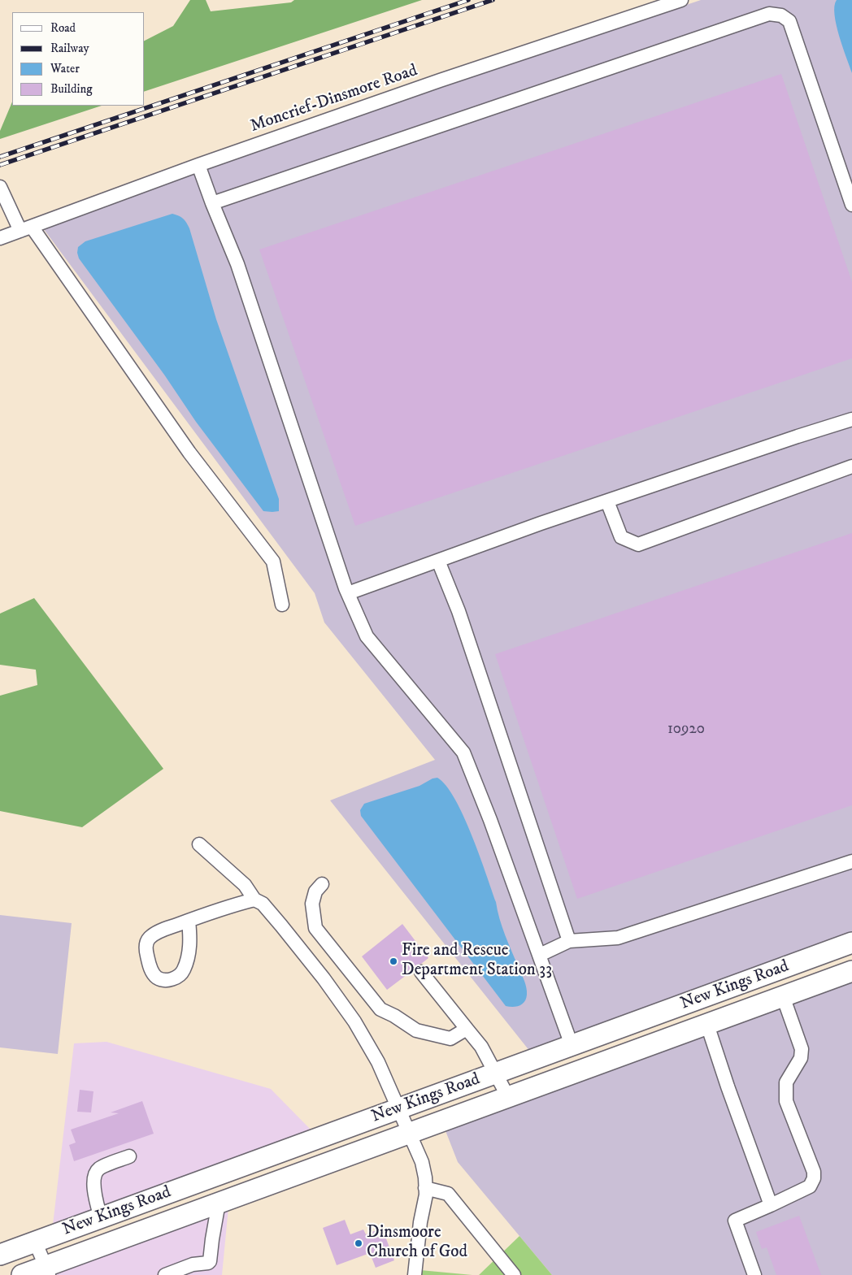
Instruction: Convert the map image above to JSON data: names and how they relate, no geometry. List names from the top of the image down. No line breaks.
{"streets":{"highway":["New Kings Road"],"street":["Moncrief-Dinsmore Road"]},"places":["Fire and Rescue Department Station 33","Dinsmoore Church of God"],"house_numbers":["10920"],"legend":["Road","Railway","Water","Building"]}
